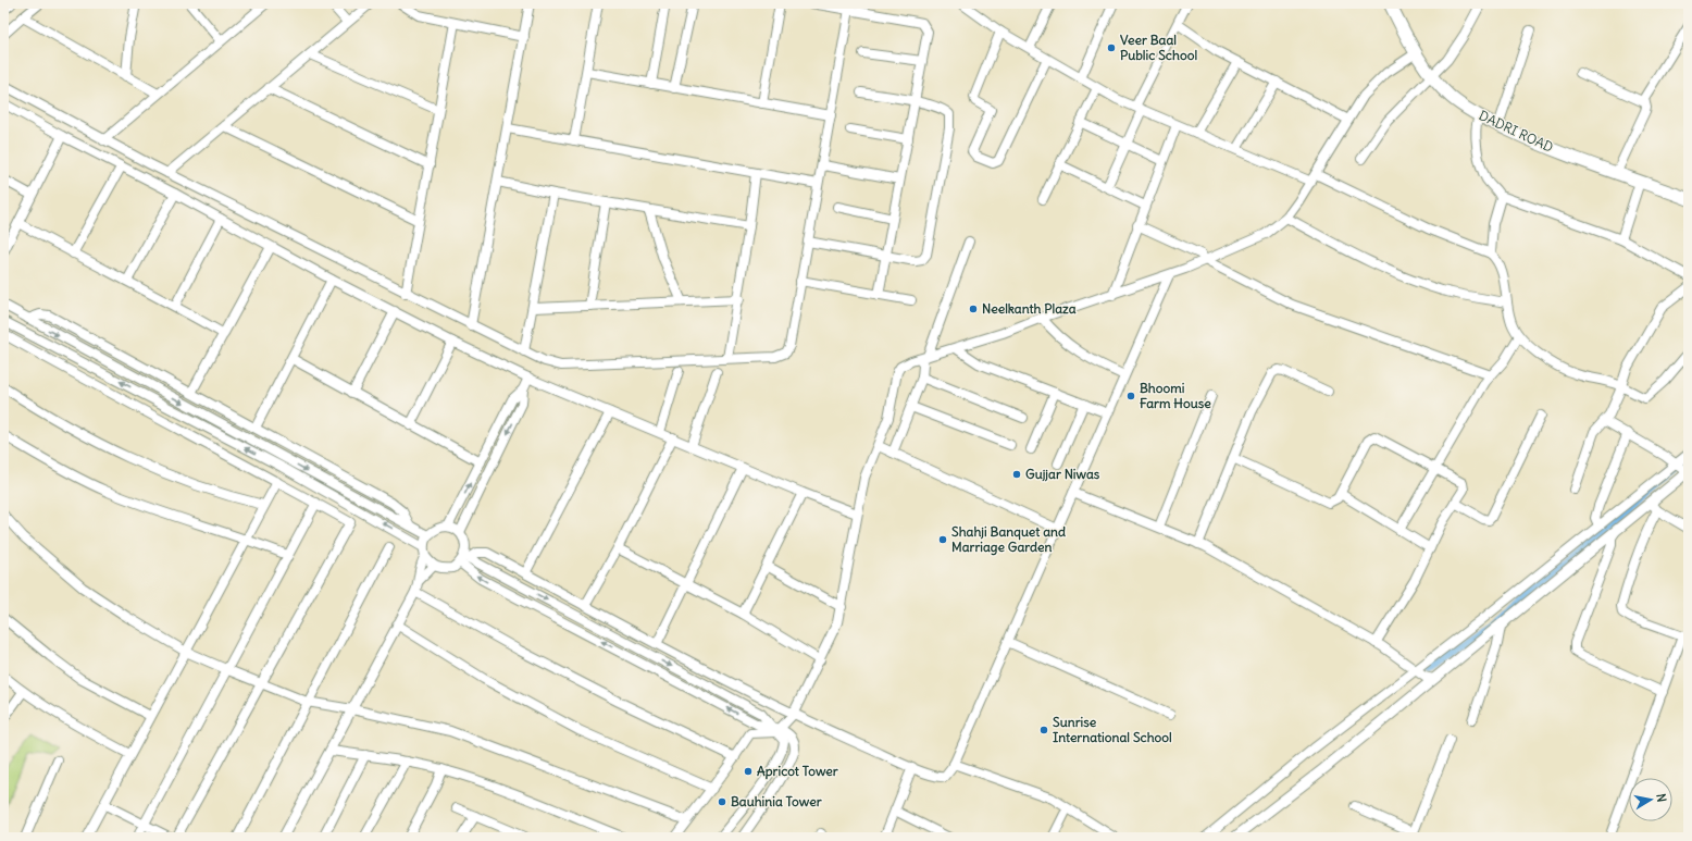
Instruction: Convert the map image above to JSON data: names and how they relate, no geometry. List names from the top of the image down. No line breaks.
{"streets":{"main road":["DADRI ROAD"]},"places":["Veer Baal Public School","Neelkanth Plaza","Bhoomi Farm House","Gujjar Niwas","Shahji Banquet and Marriage Garden","Sunrise International School","Apricot Tower","Bauhinia Tower"],"north":"right"}
